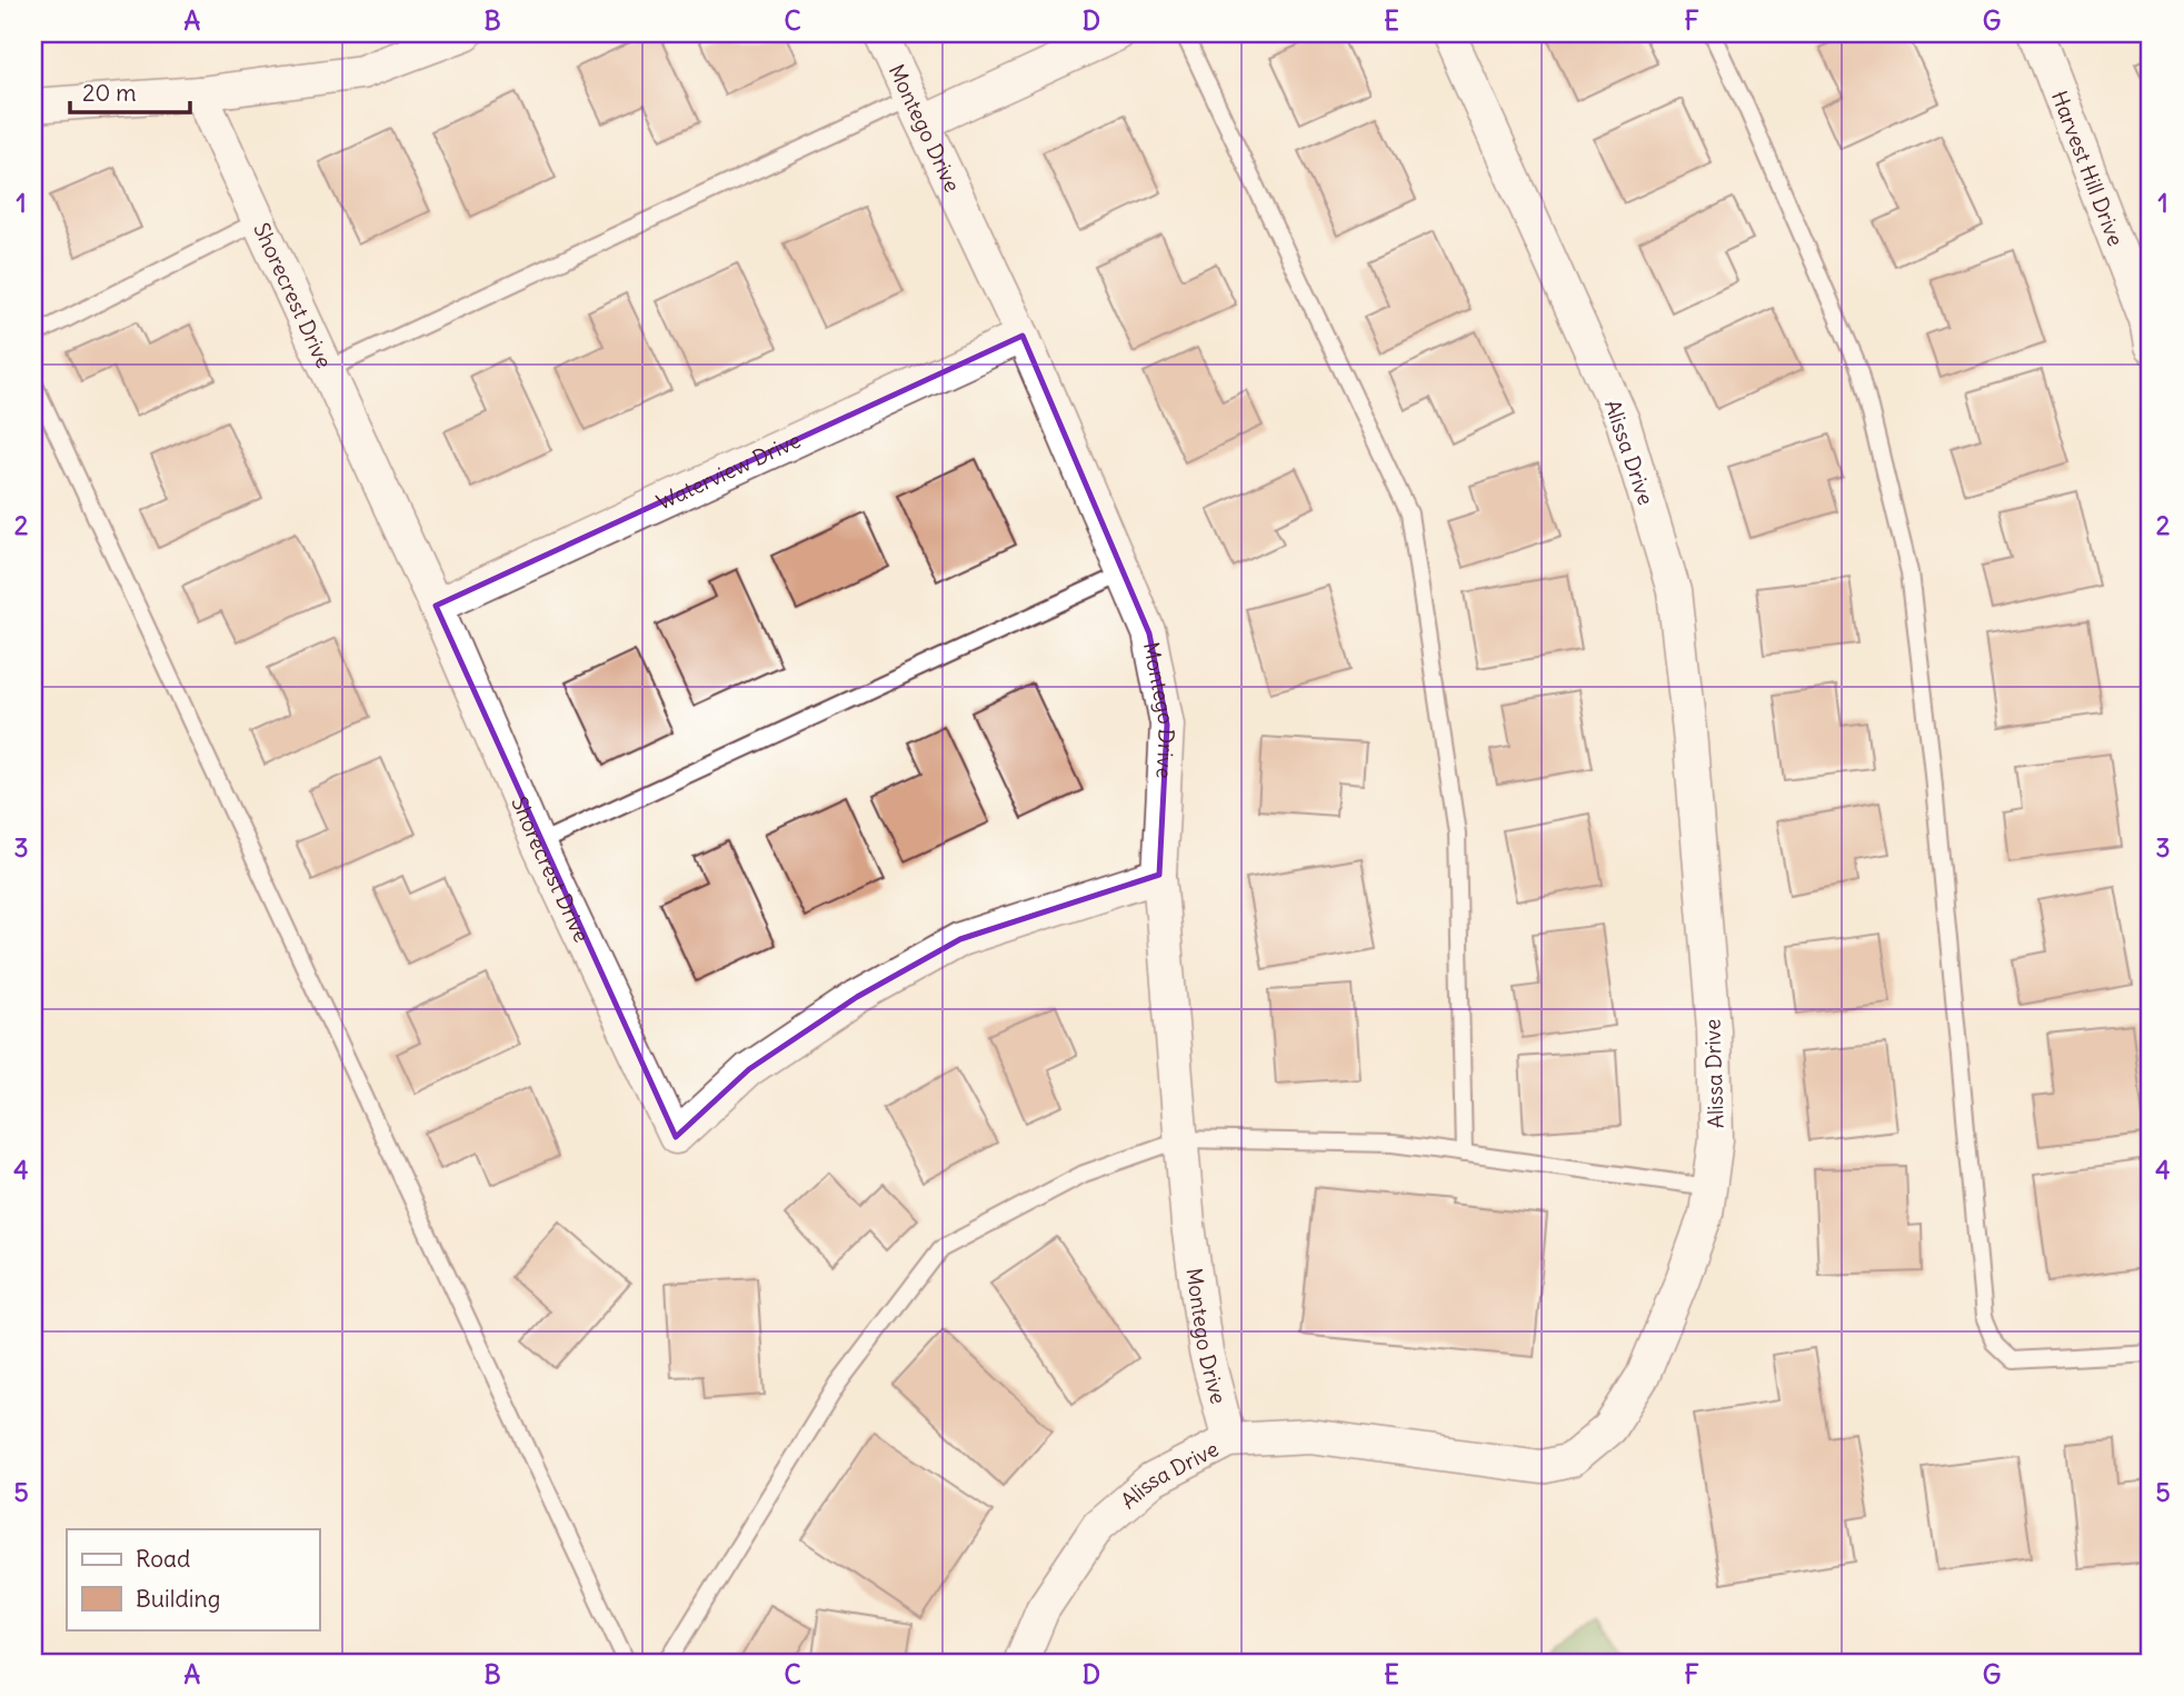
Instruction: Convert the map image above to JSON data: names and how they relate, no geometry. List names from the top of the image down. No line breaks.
{"streets":{"street":["Montego Drive","Harvest Hill Drive","Shorecrest Drive","Alissa Drive","Waterview Drive"]},"crossings":[["Montego Drive","Shorecrest Drive"],["Montego Drive","Alissa Drive"],["Montego Drive","Waterview Drive"],["Shorecrest Drive","Waterview Drive"]],"legend":["Road","Building"],"scale_bar":"20 m","grid":{"columns":["A","B","C","D","E","F","G"],"rows":["1","2","3","4","5"]}}
